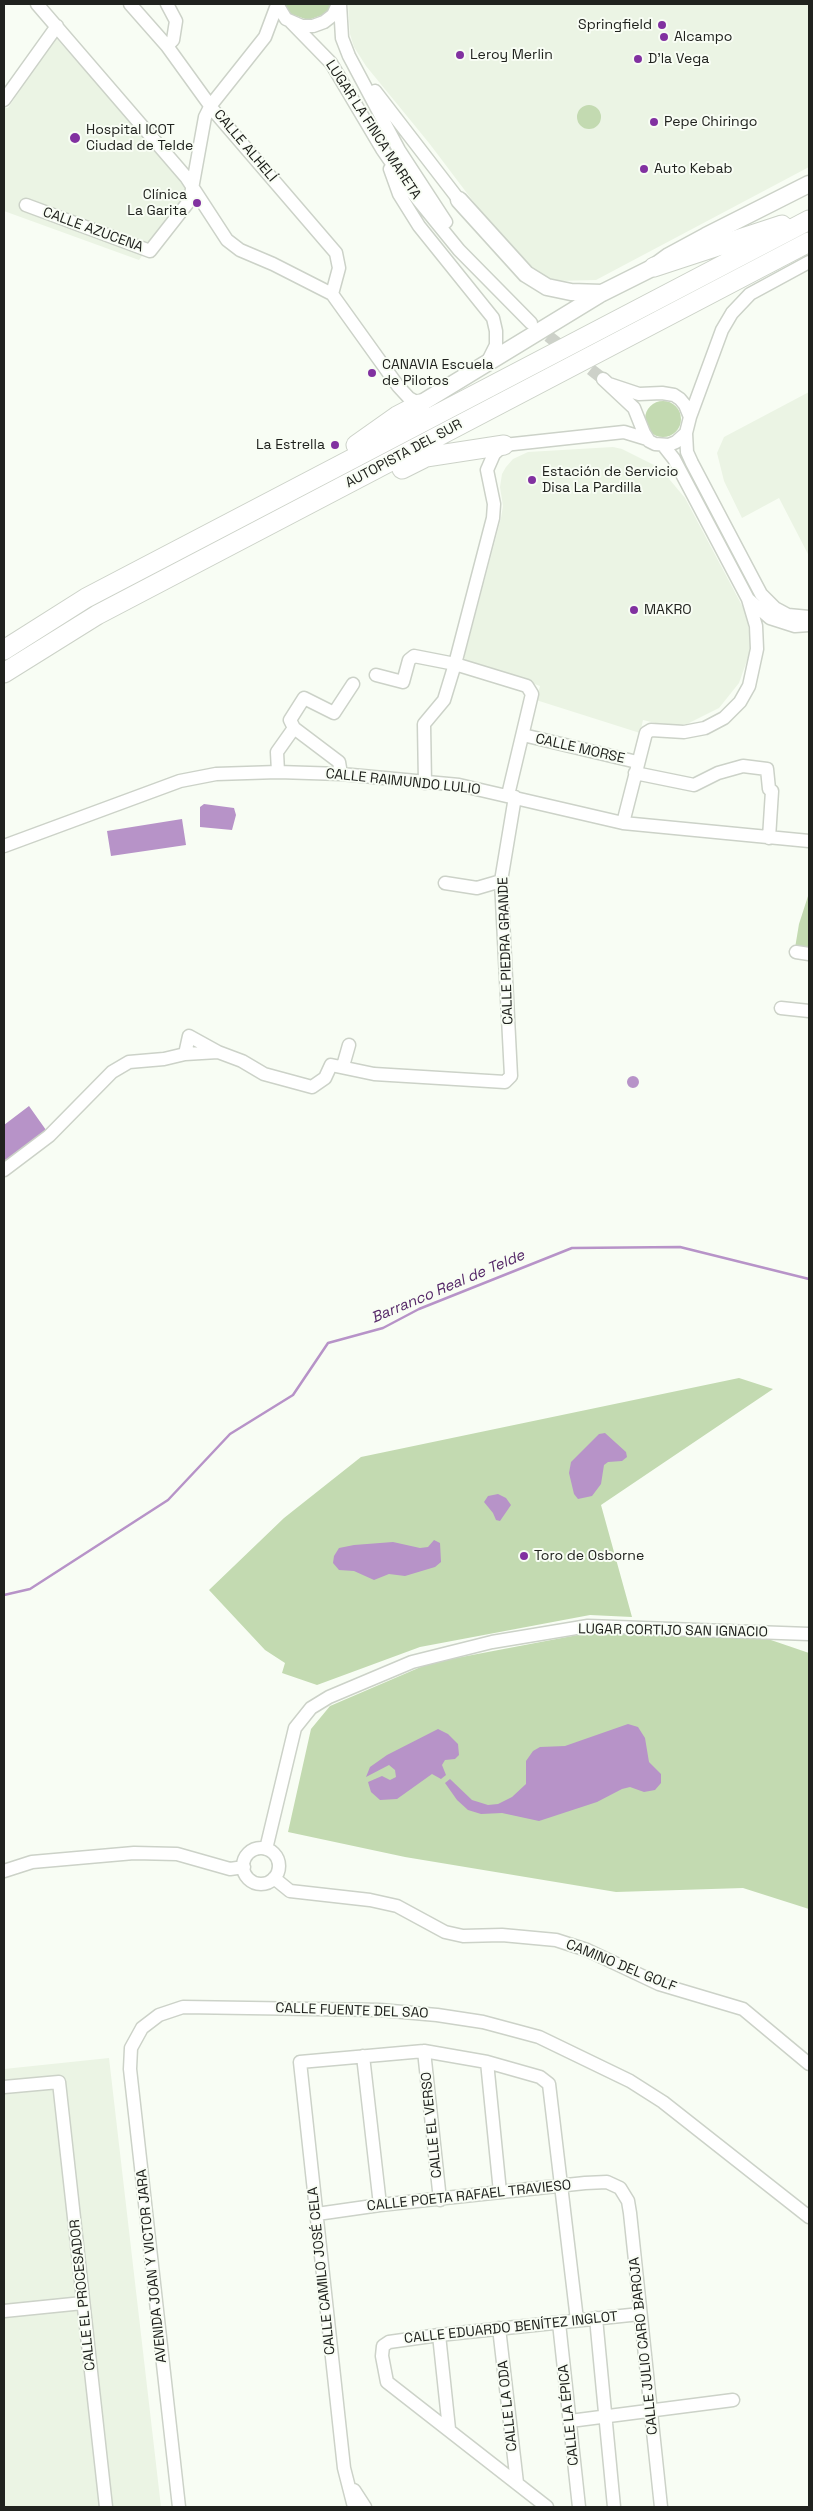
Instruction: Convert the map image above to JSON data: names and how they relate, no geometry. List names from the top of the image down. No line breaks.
{"streets":{"highway":["AUTOPISTA DEL SUR"],"street":["LUGAR LA FINCA MARETA","CALLE ALHELÍ","CALLE AZUCENA","CALLE MORSE","CALLE RAIMUNDO LULIO","CALLE PIEDRA GRANDE","LUGAR CORTIJO SAN IGNACIO","CAMINO DEL GOLF","CALLE FUENTE DEL SAO","CALLE EL VERSO","CALLE POETA RAFAEL TRAVIESO","AVENIDA JOAN Y VICTOR JARA","CALLE CAMILO JOSÉ CELA","CALLE EL PROCESADOR","CALLE EDUARDO BENÍTEZ INGLOT","CALLE JULIO CARO BAROJA","CALLE LA ODA","CALLE LA ÉPICA"]},"crossings":[["LUGAR LA FINCA MARETA","CALLE AZUCENA"],["CALLE ALHELÍ","CALLE AZUCENA"],["CALLE MORSE","CALLE RAIMUNDO LULIO"],["CALLE MORSE","CALLE PIEDRA GRANDE"],["CALLE RAIMUNDO LULIO","CALLE PIEDRA GRANDE"],["LUGAR CORTIJO SAN IGNACIO","CAMINO DEL GOLF"],["CALLE FUENTE DEL SAO","AVENIDA JOAN Y VICTOR JARA"],["CALLE EL VERSO","CALLE POETA RAFAEL TRAVIESO"],["CALLE POETA RAFAEL TRAVIESO","CALLE CAMILO JOSÉ CELA"],["CALLE POETA RAFAEL TRAVIESO","CALLE JULIO CARO BAROJA"],["CALLE EDUARDO BENÍTEZ INGLOT","CALLE JULIO CARO BAROJA"],["CALLE EDUARDO BENÍTEZ INGLOT","CALLE LA ODA"],["CALLE EDUARDO BENÍTEZ INGLOT","CALLE LA ÉPICA"]],"water":["Barranco Real de Telde"],"places":["Springfield","Alcampo","Leroy Merlin","D'la Vega","Pepe Chiringo","Hospital ICOT Ciudad de Telde","Auto Kebab","Clínica La Garita","CANAVIA Escuela de Pilotos","La Estrella","Estación de Servicio Disa La Pardilla","MAKRO","Toro de Osborne"]}
